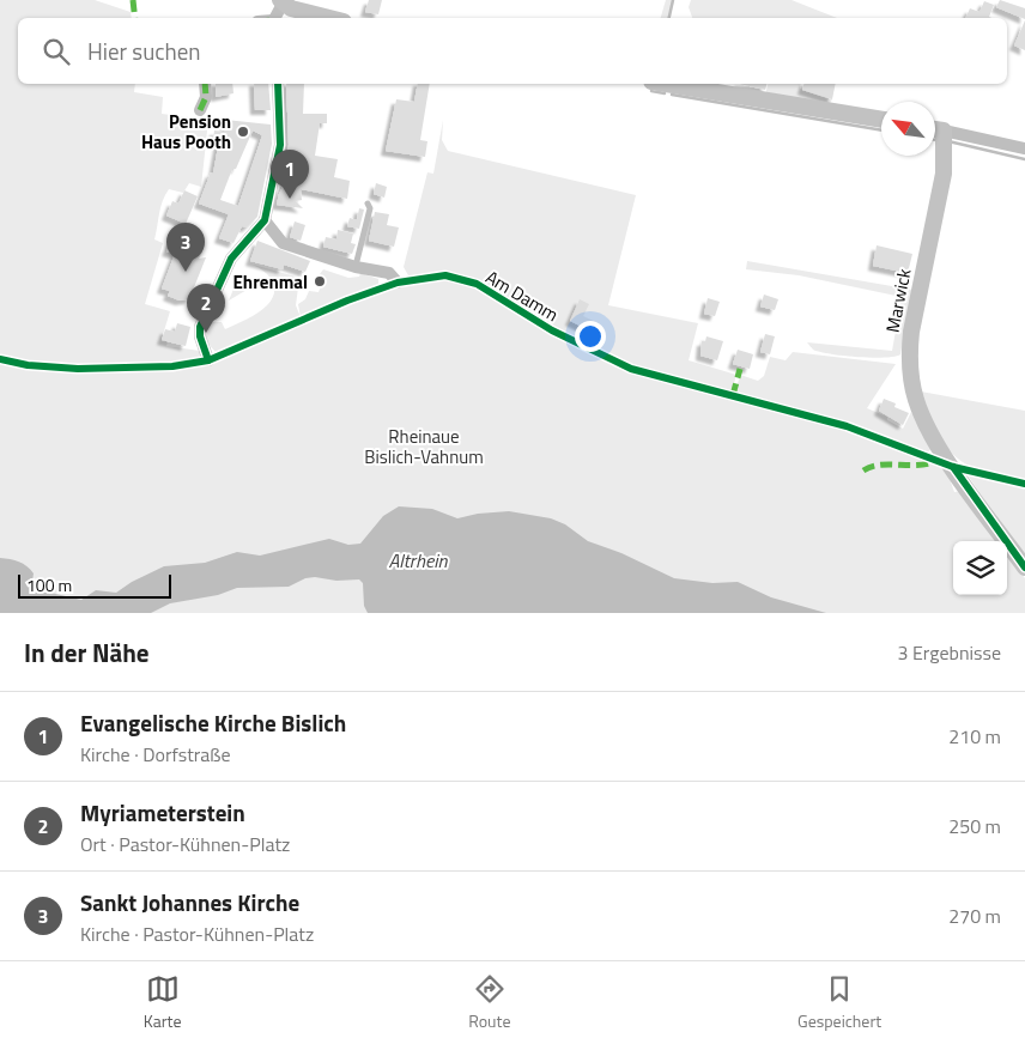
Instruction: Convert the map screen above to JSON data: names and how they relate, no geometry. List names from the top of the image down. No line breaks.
{"streets":{"main road":["Marwick"],"lane":["Am Damm"]},"crossings":[["Am Damm","Marwick"]],"water":["Altrhein"],"parks":["Rheinaue Bislich-Vahnum"],"places":["Pension Haus Pooth","Ehrenmal"],"scale_bar":"100 m","north":"top left","page":{"search":"Hier suchen","pins":["1","3","2"],"scale":"100 m","heading":["In der Nähe","3 Ergebnisse"],"list":[{"mark":"1","name":"Evangelische Kirche Bislich","note":"Kirche · Dorfstraße","value":"210 m"},{"mark":"2","name":"Myriameterstein","note":"Ort · Pastor-Kühnen-Platz","value":"250 m"},{"mark":"3","name":"Sankt Johannes Kirche","note":"Kirche · Pastor-Kühnen-Platz","value":"270 m"}],"nav":["Karte","Route","Gespeichert"]}}
